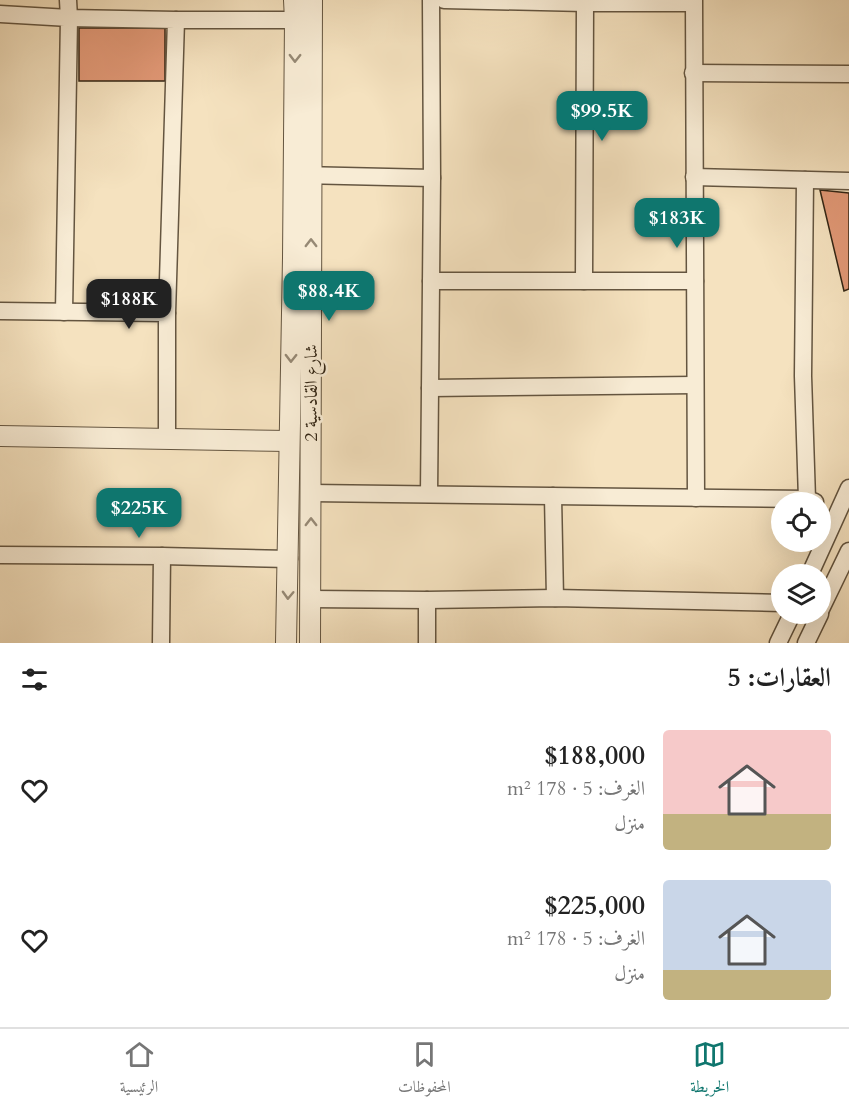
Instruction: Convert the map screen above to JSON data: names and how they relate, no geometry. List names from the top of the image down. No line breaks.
{"streets":{"street":["شارع القادسية 2"]},"page":{"price":["$99.5K","$183K","$88.4K","$188K","$225K"],"heading":"العقارات: 5","list":[{"name":"$188,000","note":"الغرف: 5 · 178 m² · منزل"},{"name":"$225,000","note":"الغرف: 5 · 178 m² · منزل"}],"tabs":["الخريطة","المحفوظات","الرئيسية"]}}
